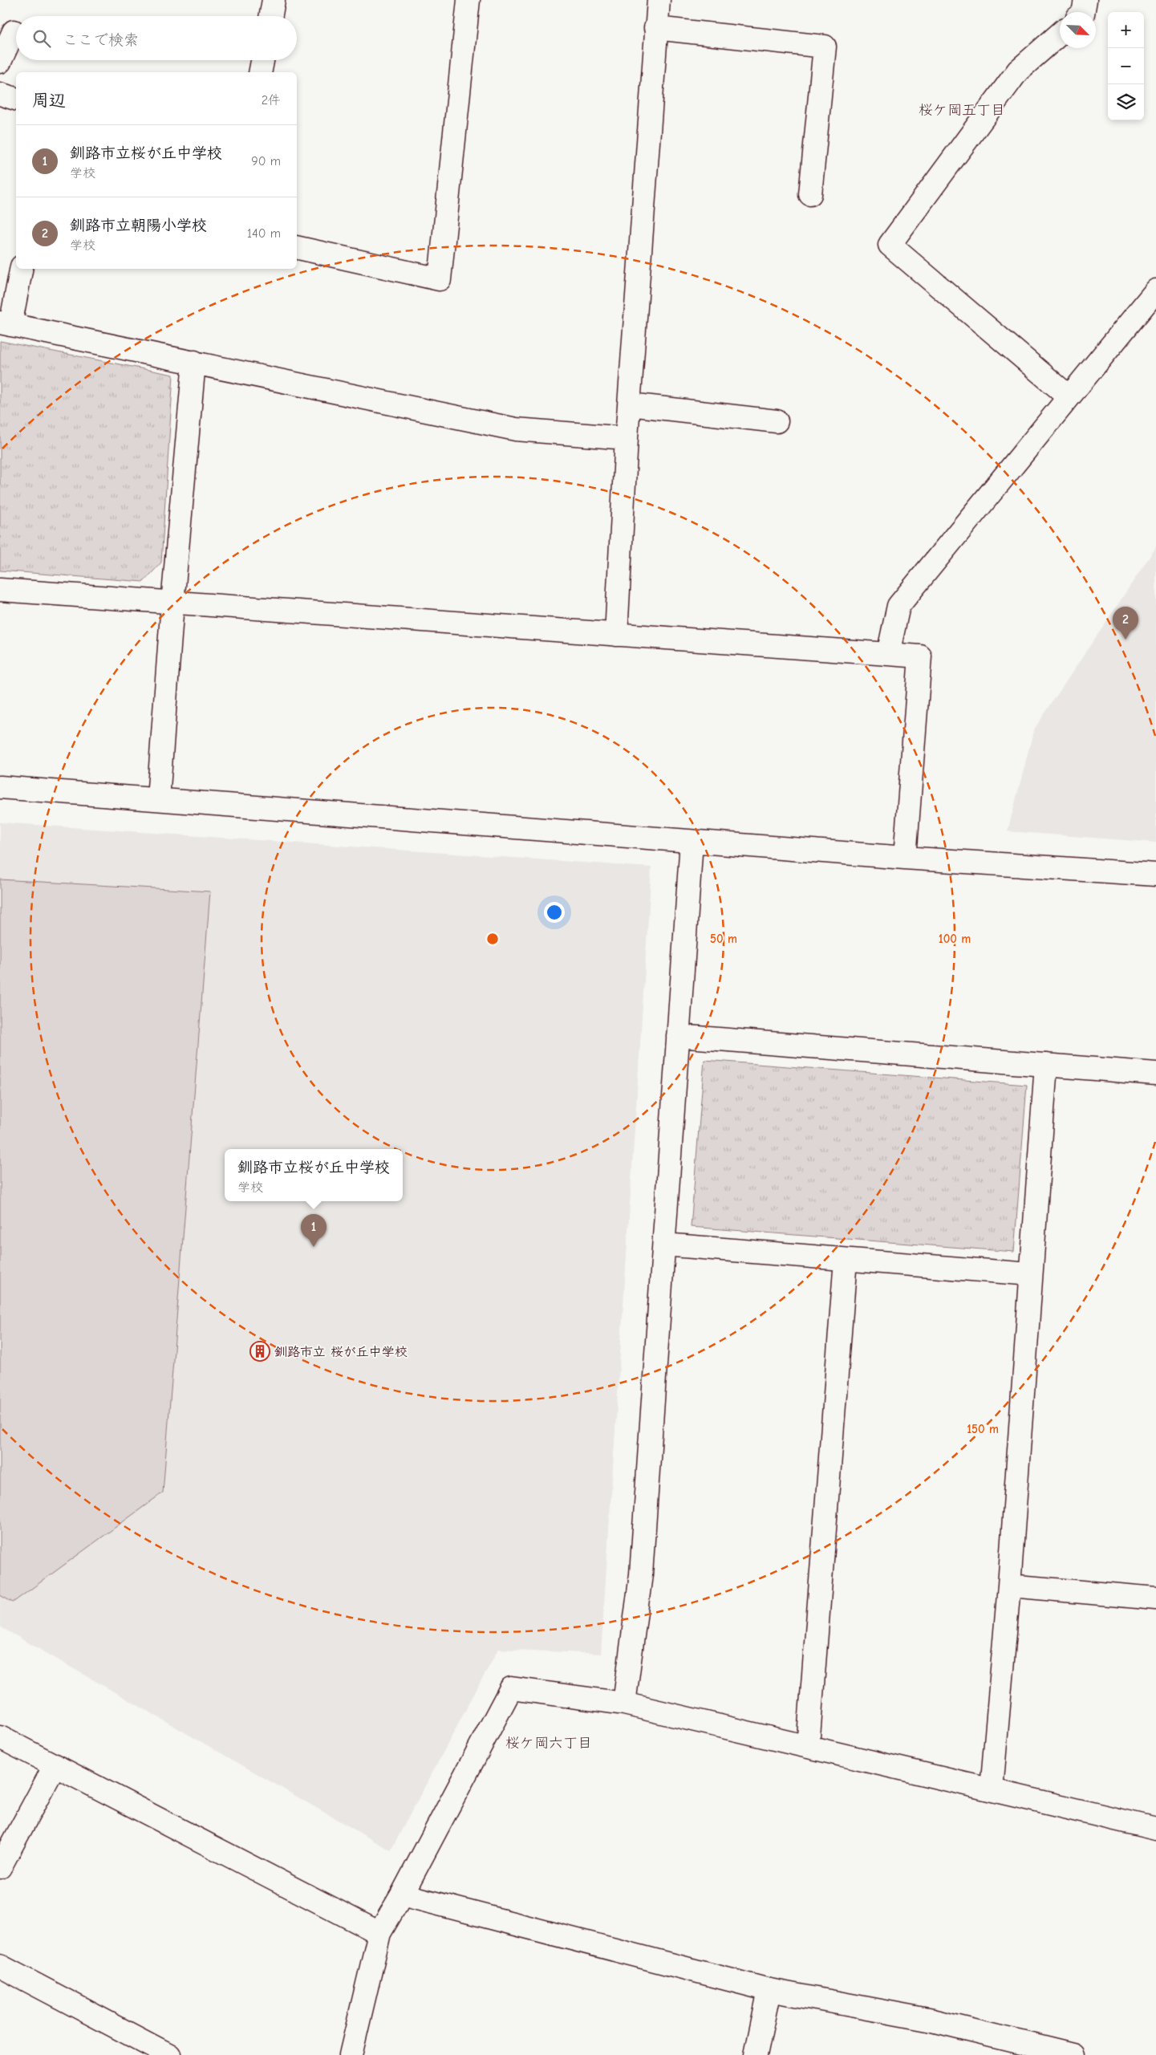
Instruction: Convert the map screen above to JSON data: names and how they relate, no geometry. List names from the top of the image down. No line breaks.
{"districts":["桜ケ岡五丁目","桜ケ岡六丁目"],"places":{"building":["釧路市立 桜が丘中学校"]},"north":"bottom right","page":{"map_buttons":["+","−"],"search":"ここで検索","heading":["周辺","2件"],"list":[{"mark":"1","name":"釧路市立桜が丘中学校","note":"学校","value":"90 m"},{"mark":"2","name":"釧路市立朝陽小学校","note":"学校","value":"140 m"}],"pins":["2","1"],"popup":["釧路市立桜が丘中学校","学校"]},"rings":["50 m","100 m","150 m"]}
